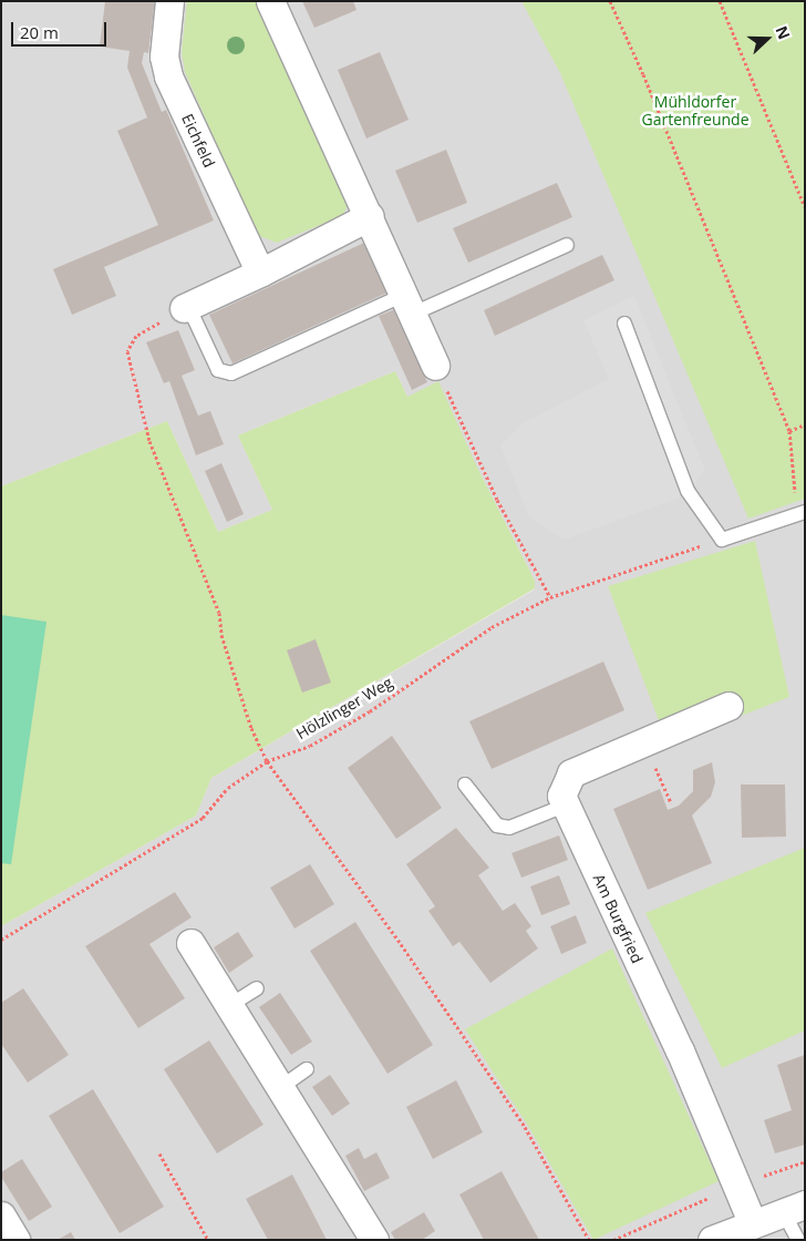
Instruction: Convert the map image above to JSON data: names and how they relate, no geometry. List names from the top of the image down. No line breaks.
{"streets":{"street":["Eichfeld","Am Burgfried"],"path":["Hölzlinger Weg"]},"parks":["Mühldorfer Gartenfreunde"],"scale_bar":"20 m","north":"right"}
